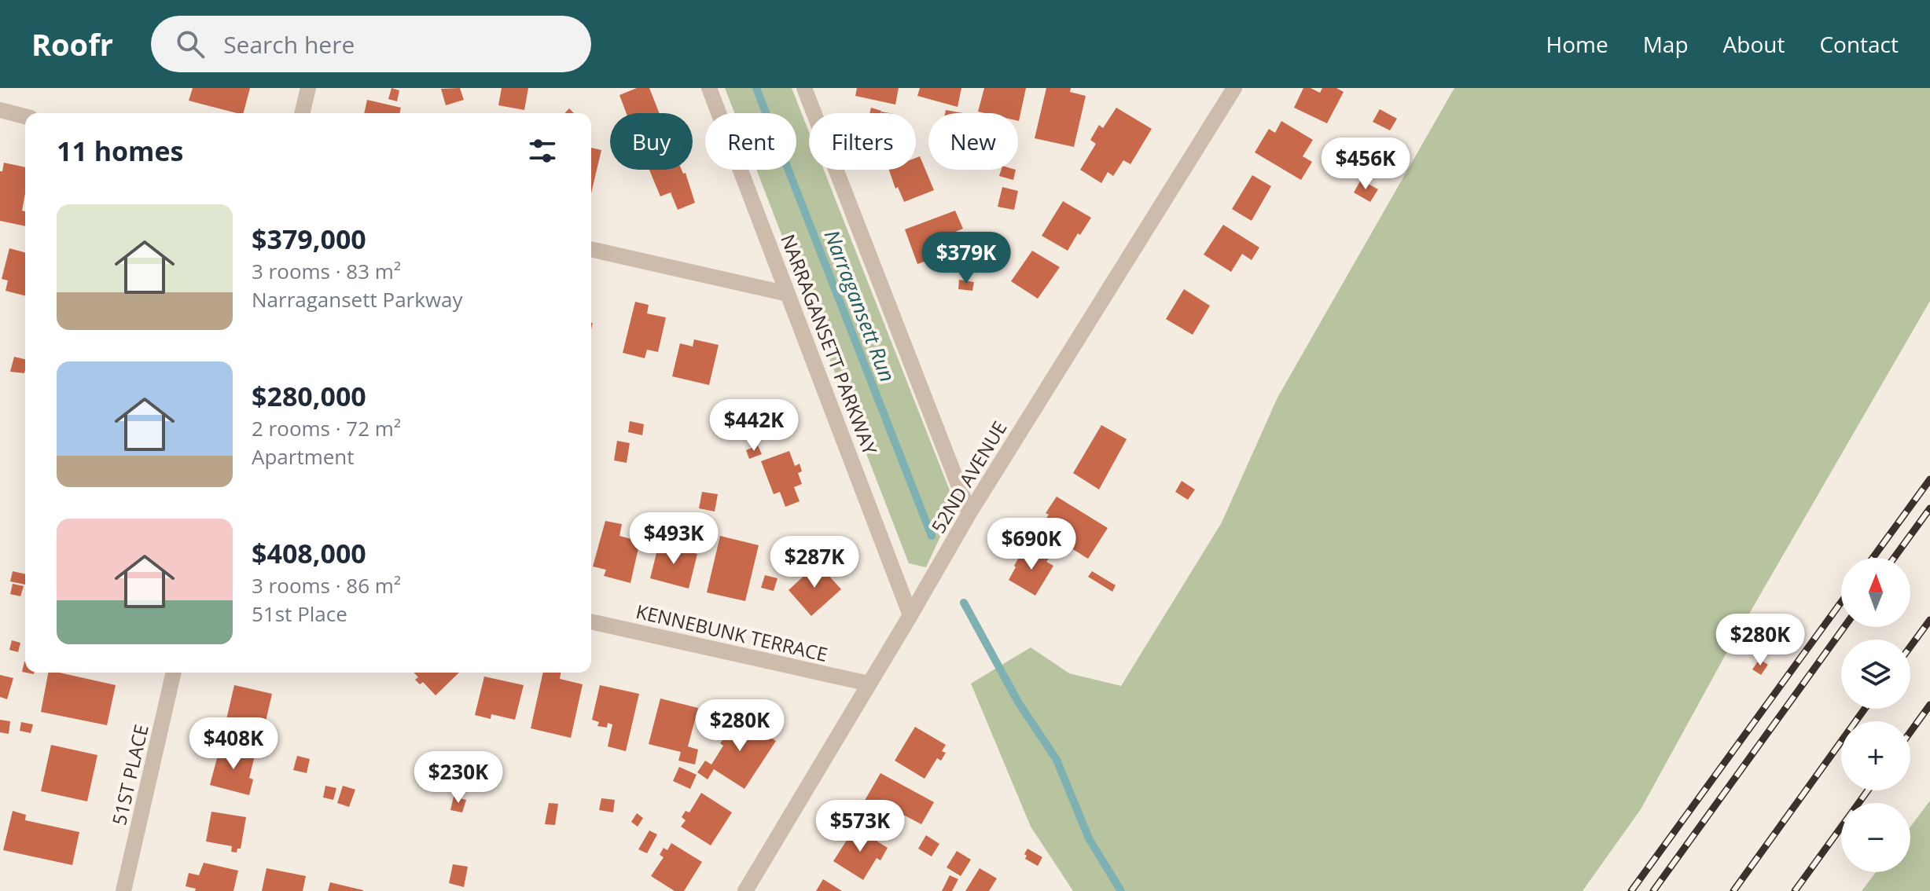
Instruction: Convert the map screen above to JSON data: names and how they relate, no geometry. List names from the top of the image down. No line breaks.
{"streets":{"street":["NARRAGANSETT PARKWAY","52ND AVENUE","KENNEBUNK TERRACE","51ST PLACE"]},"crossings":[["NARRAGANSETT PARKWAY","52ND AVENUE"],["52ND AVENUE","KENNEBUNK TERRACE"]],"water":["Narragansett Run"],"north":"top","page":{"header":"Roofr","search":"Search here","nav":["Home","Map","About","Contact"],"chip":["Buy","Rent","Filters","New"],"heading":"11 homes","price":["$456K","$379K","$442K","$493K","$690K","$287K","$280K","$280K","$408K","$230K","$573K"],"list":[{"name":"$379,000","note":"3 rooms · 83 m² · Narragansett Parkway"},{"name":"$280,000","note":"2 rooms · 72 m² · Apartment"},{"name":"$408,000","note":"3 rooms · 86 m² · 51st Place"}],"map_buttons":["+","−"]}}
